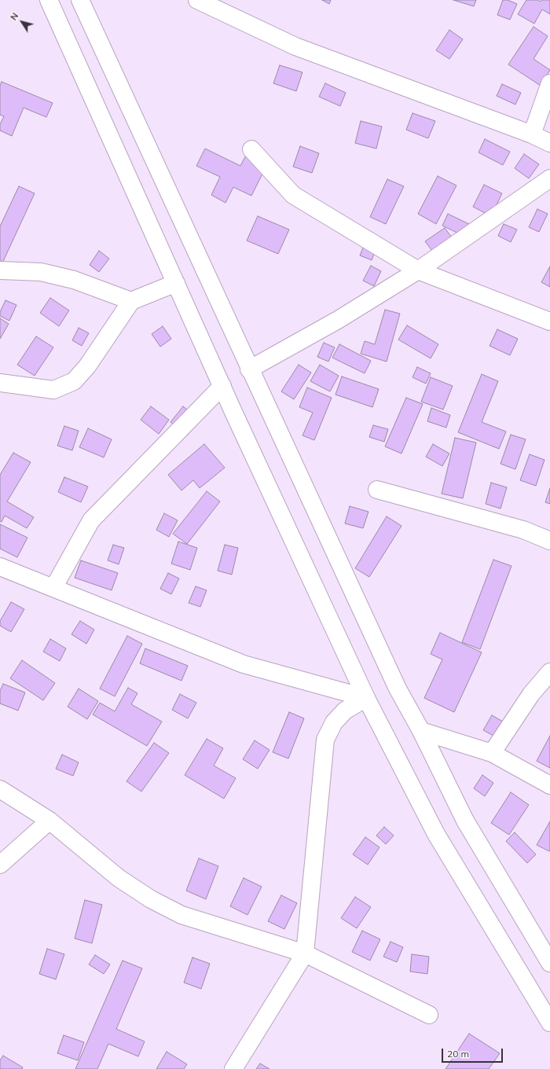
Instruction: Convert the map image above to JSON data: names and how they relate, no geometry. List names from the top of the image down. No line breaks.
{"scale_bar":"20 m","north":"top left"}
